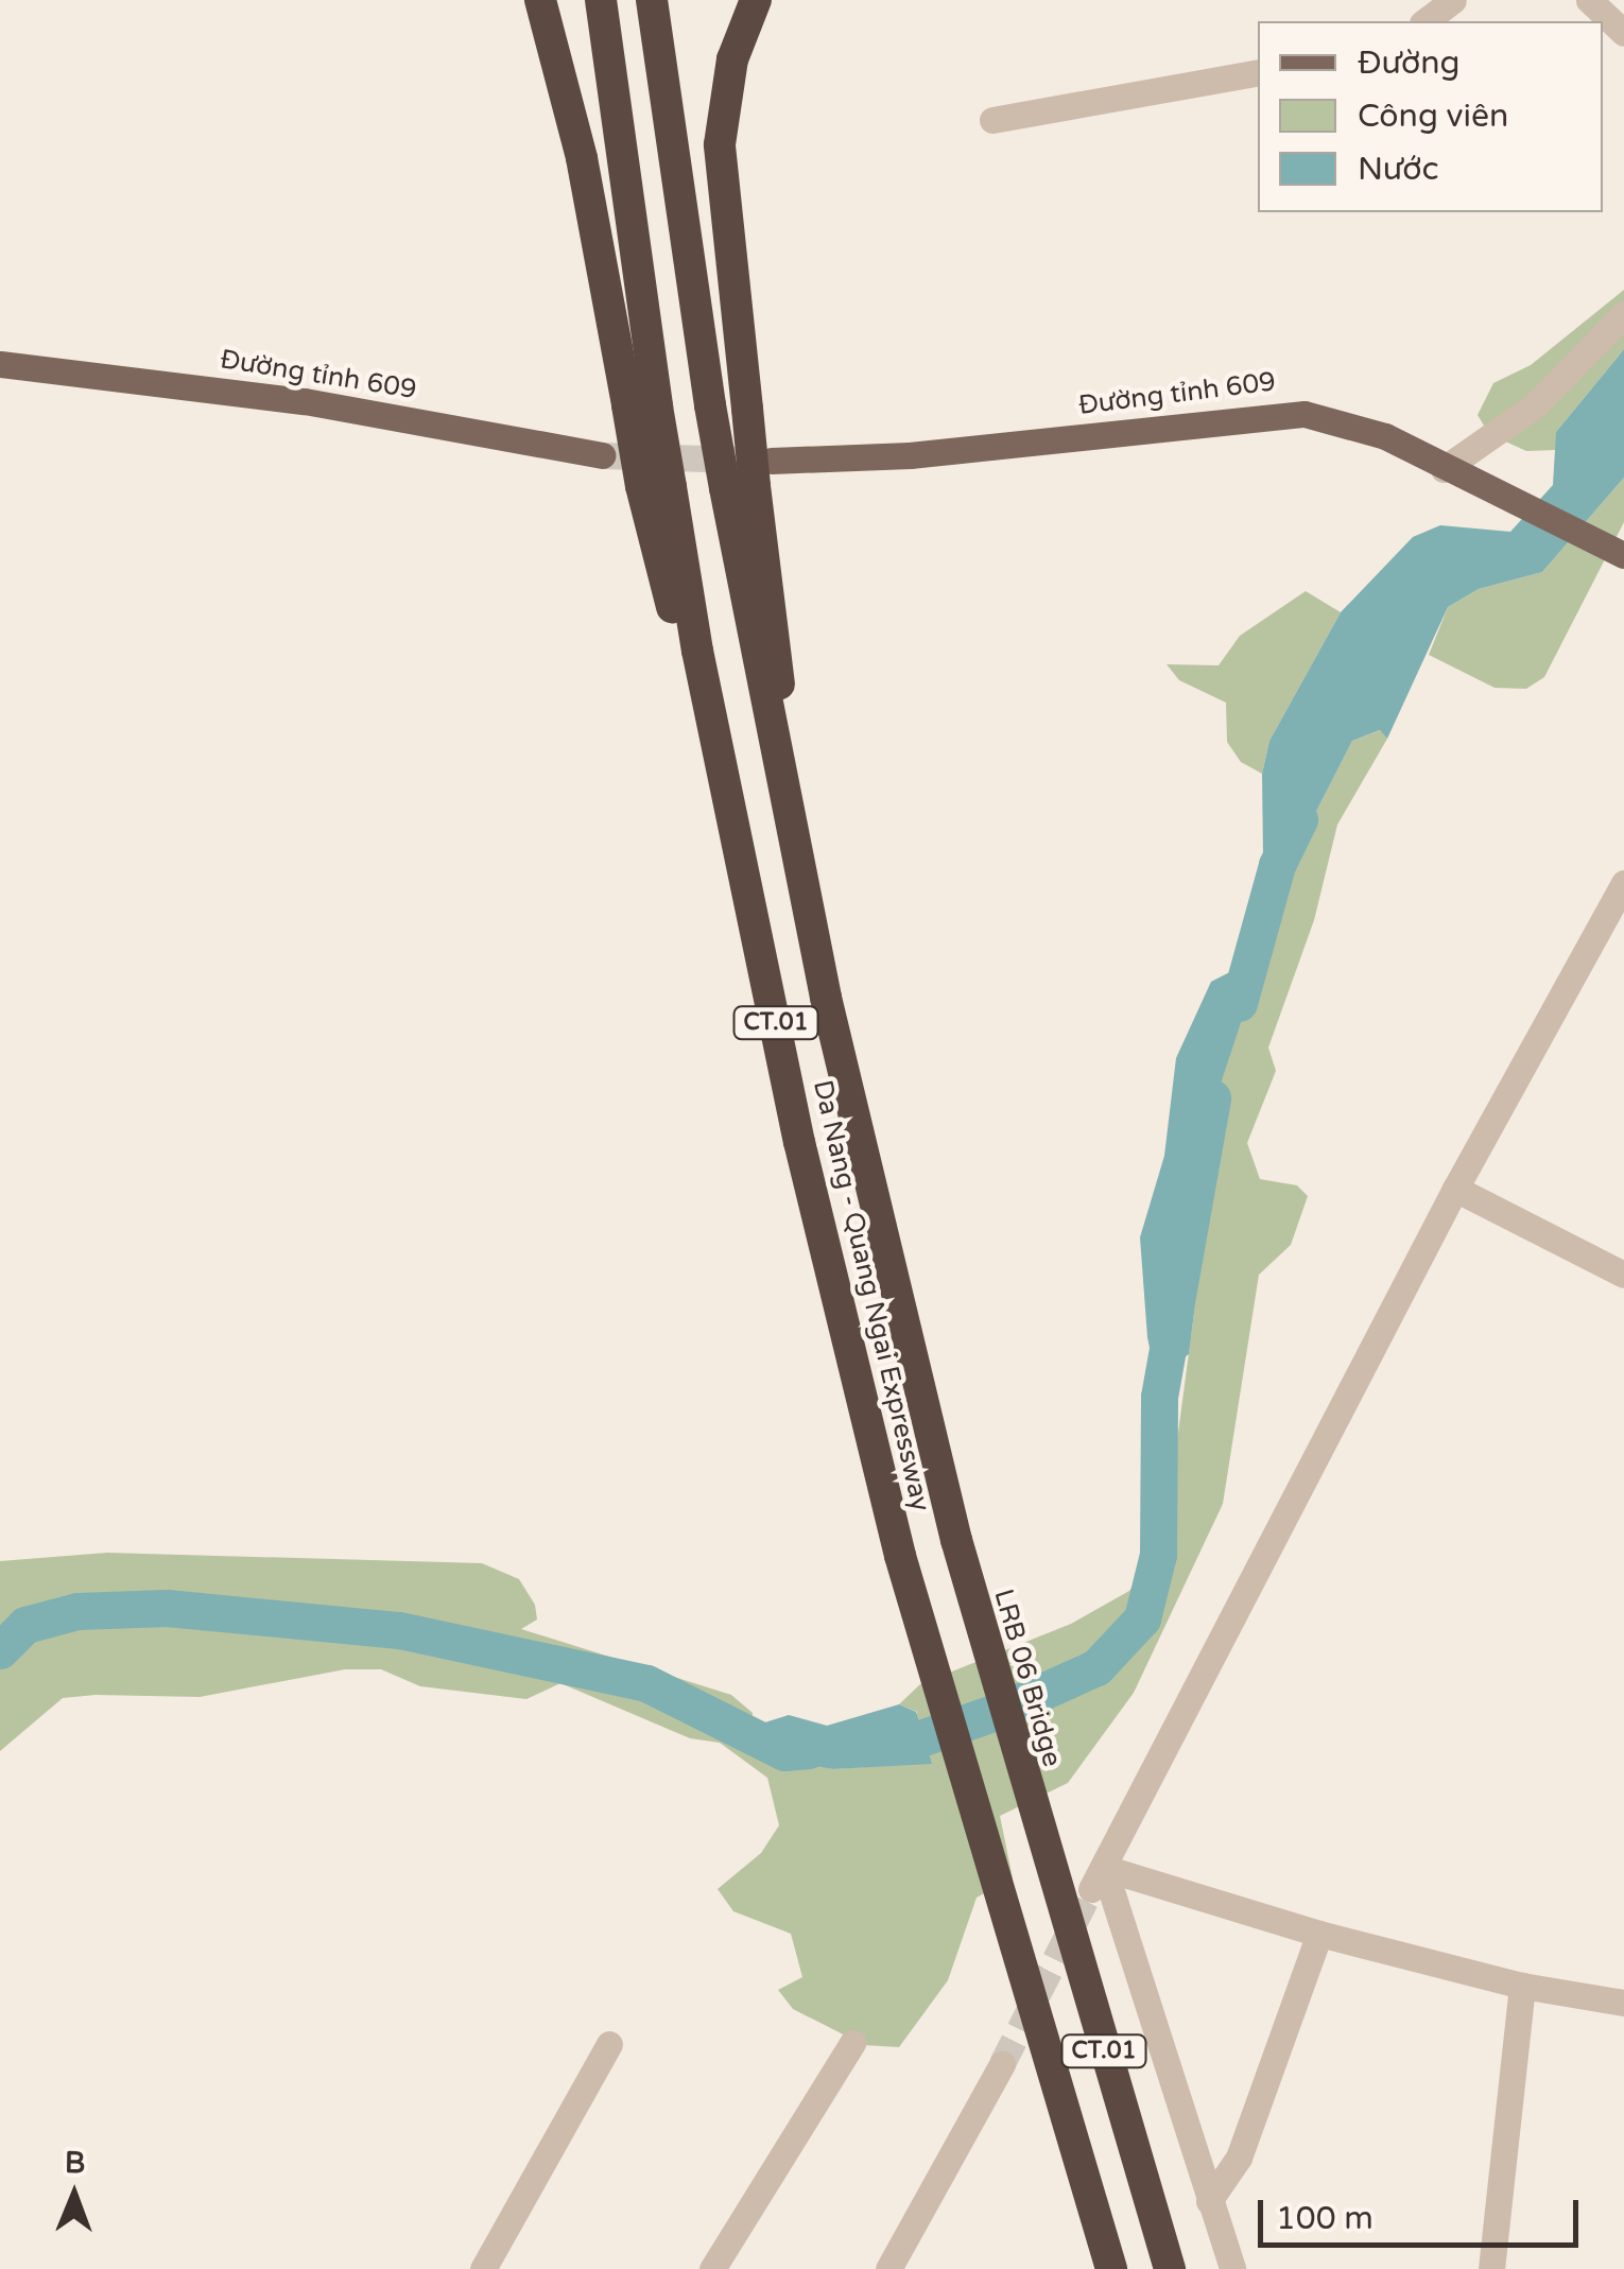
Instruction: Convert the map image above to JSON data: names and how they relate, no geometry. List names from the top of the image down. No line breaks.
{"streets":{"highway":["CT.01","Da Nang - Quang Ngai Expressway","LRB 06 Bridge"],"main road":["Đường tỉnh 609"]},"crossings":[["Đường tỉnh 609","Da Nang - Quang Ngai Expressway"],["CT.01","Da Nang - Quang Ngai Expressway"],["Da Nang - Quang Ngai Expressway","LRB 06 Bridge"]],"legend":["Đường","Công viên","Nước"],"scale_bar":"100 m","north":"top"}
